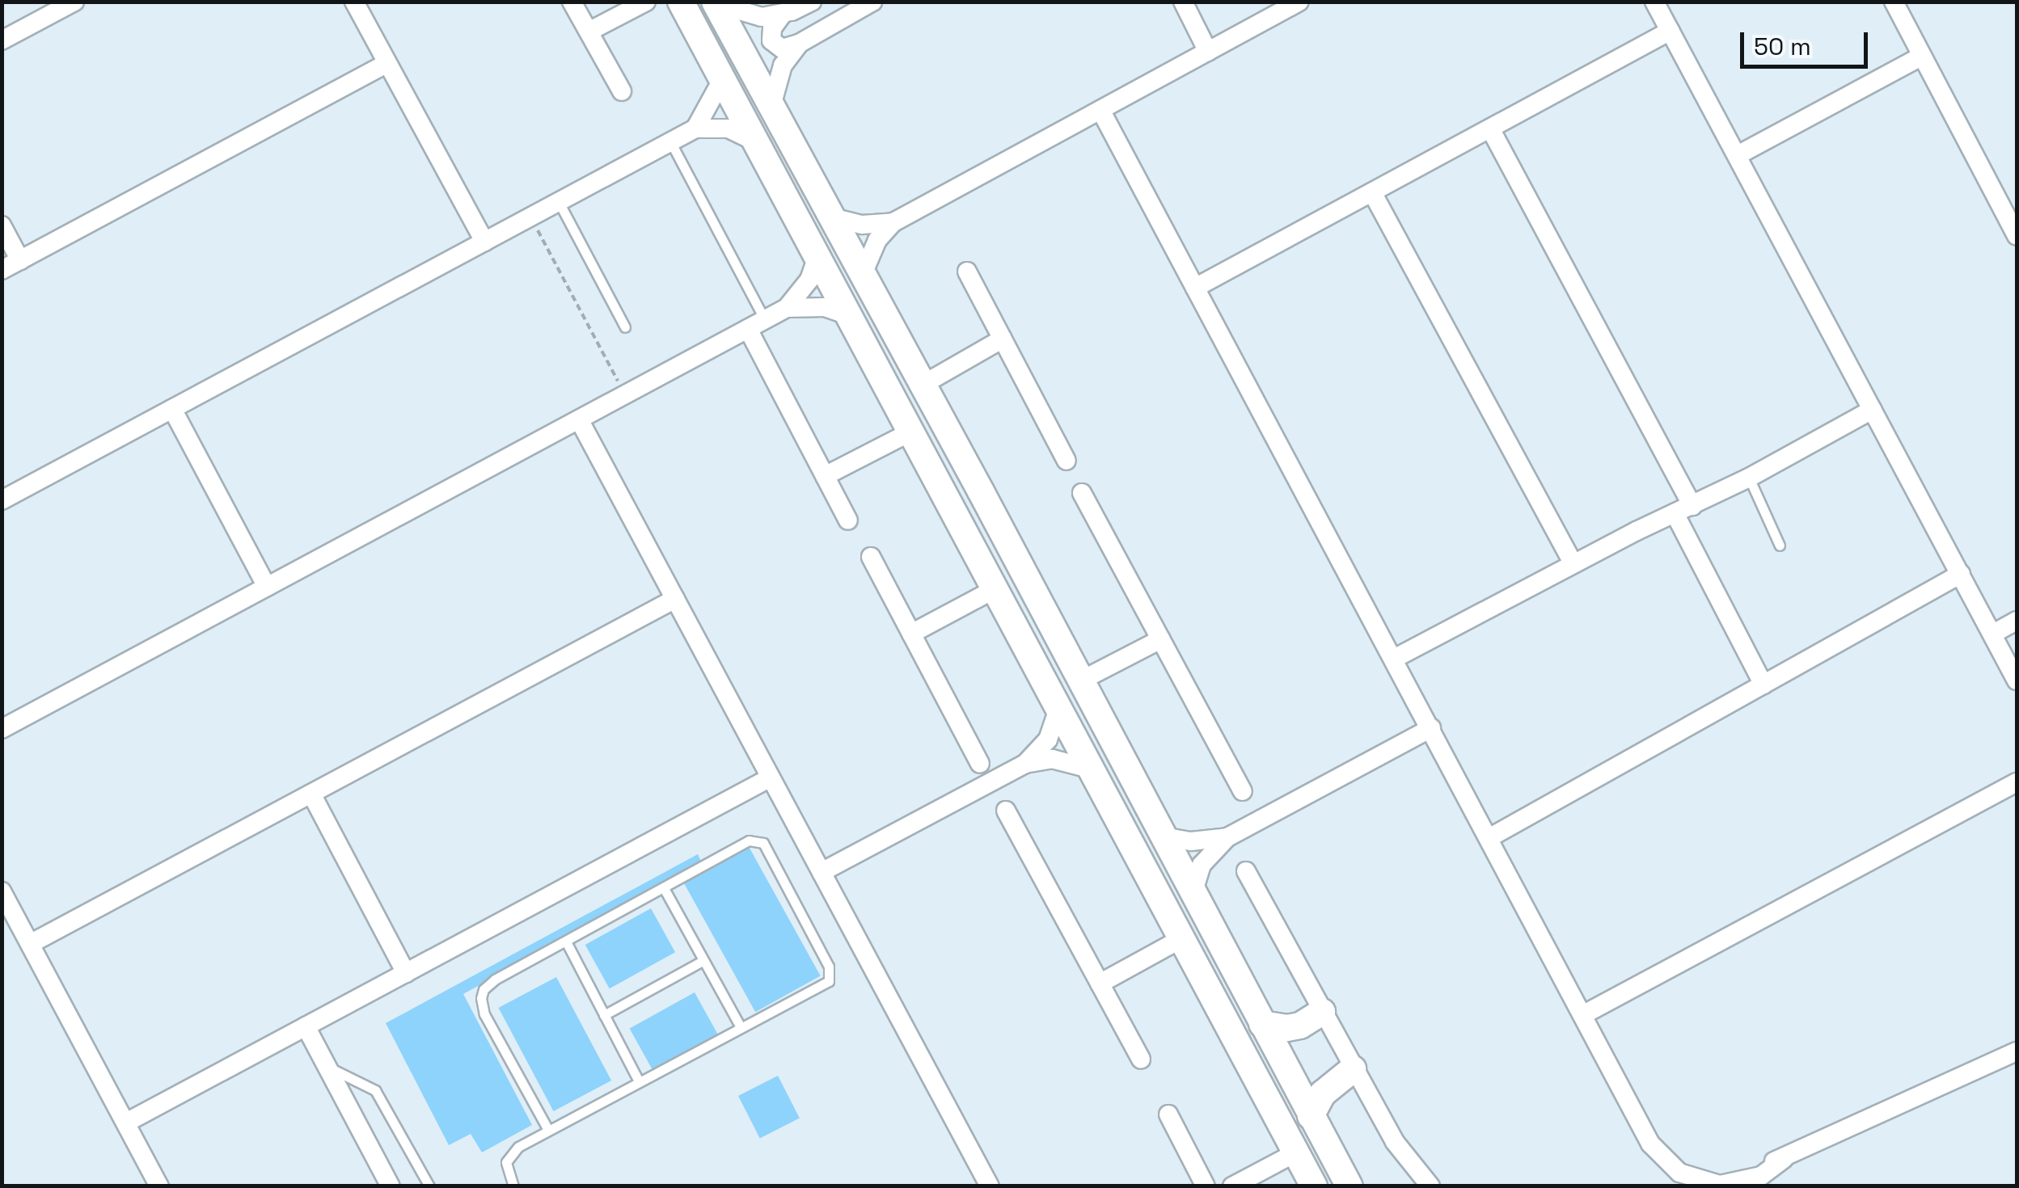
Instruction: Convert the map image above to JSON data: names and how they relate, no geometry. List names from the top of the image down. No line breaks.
{"scale_bar":"50 m"}
